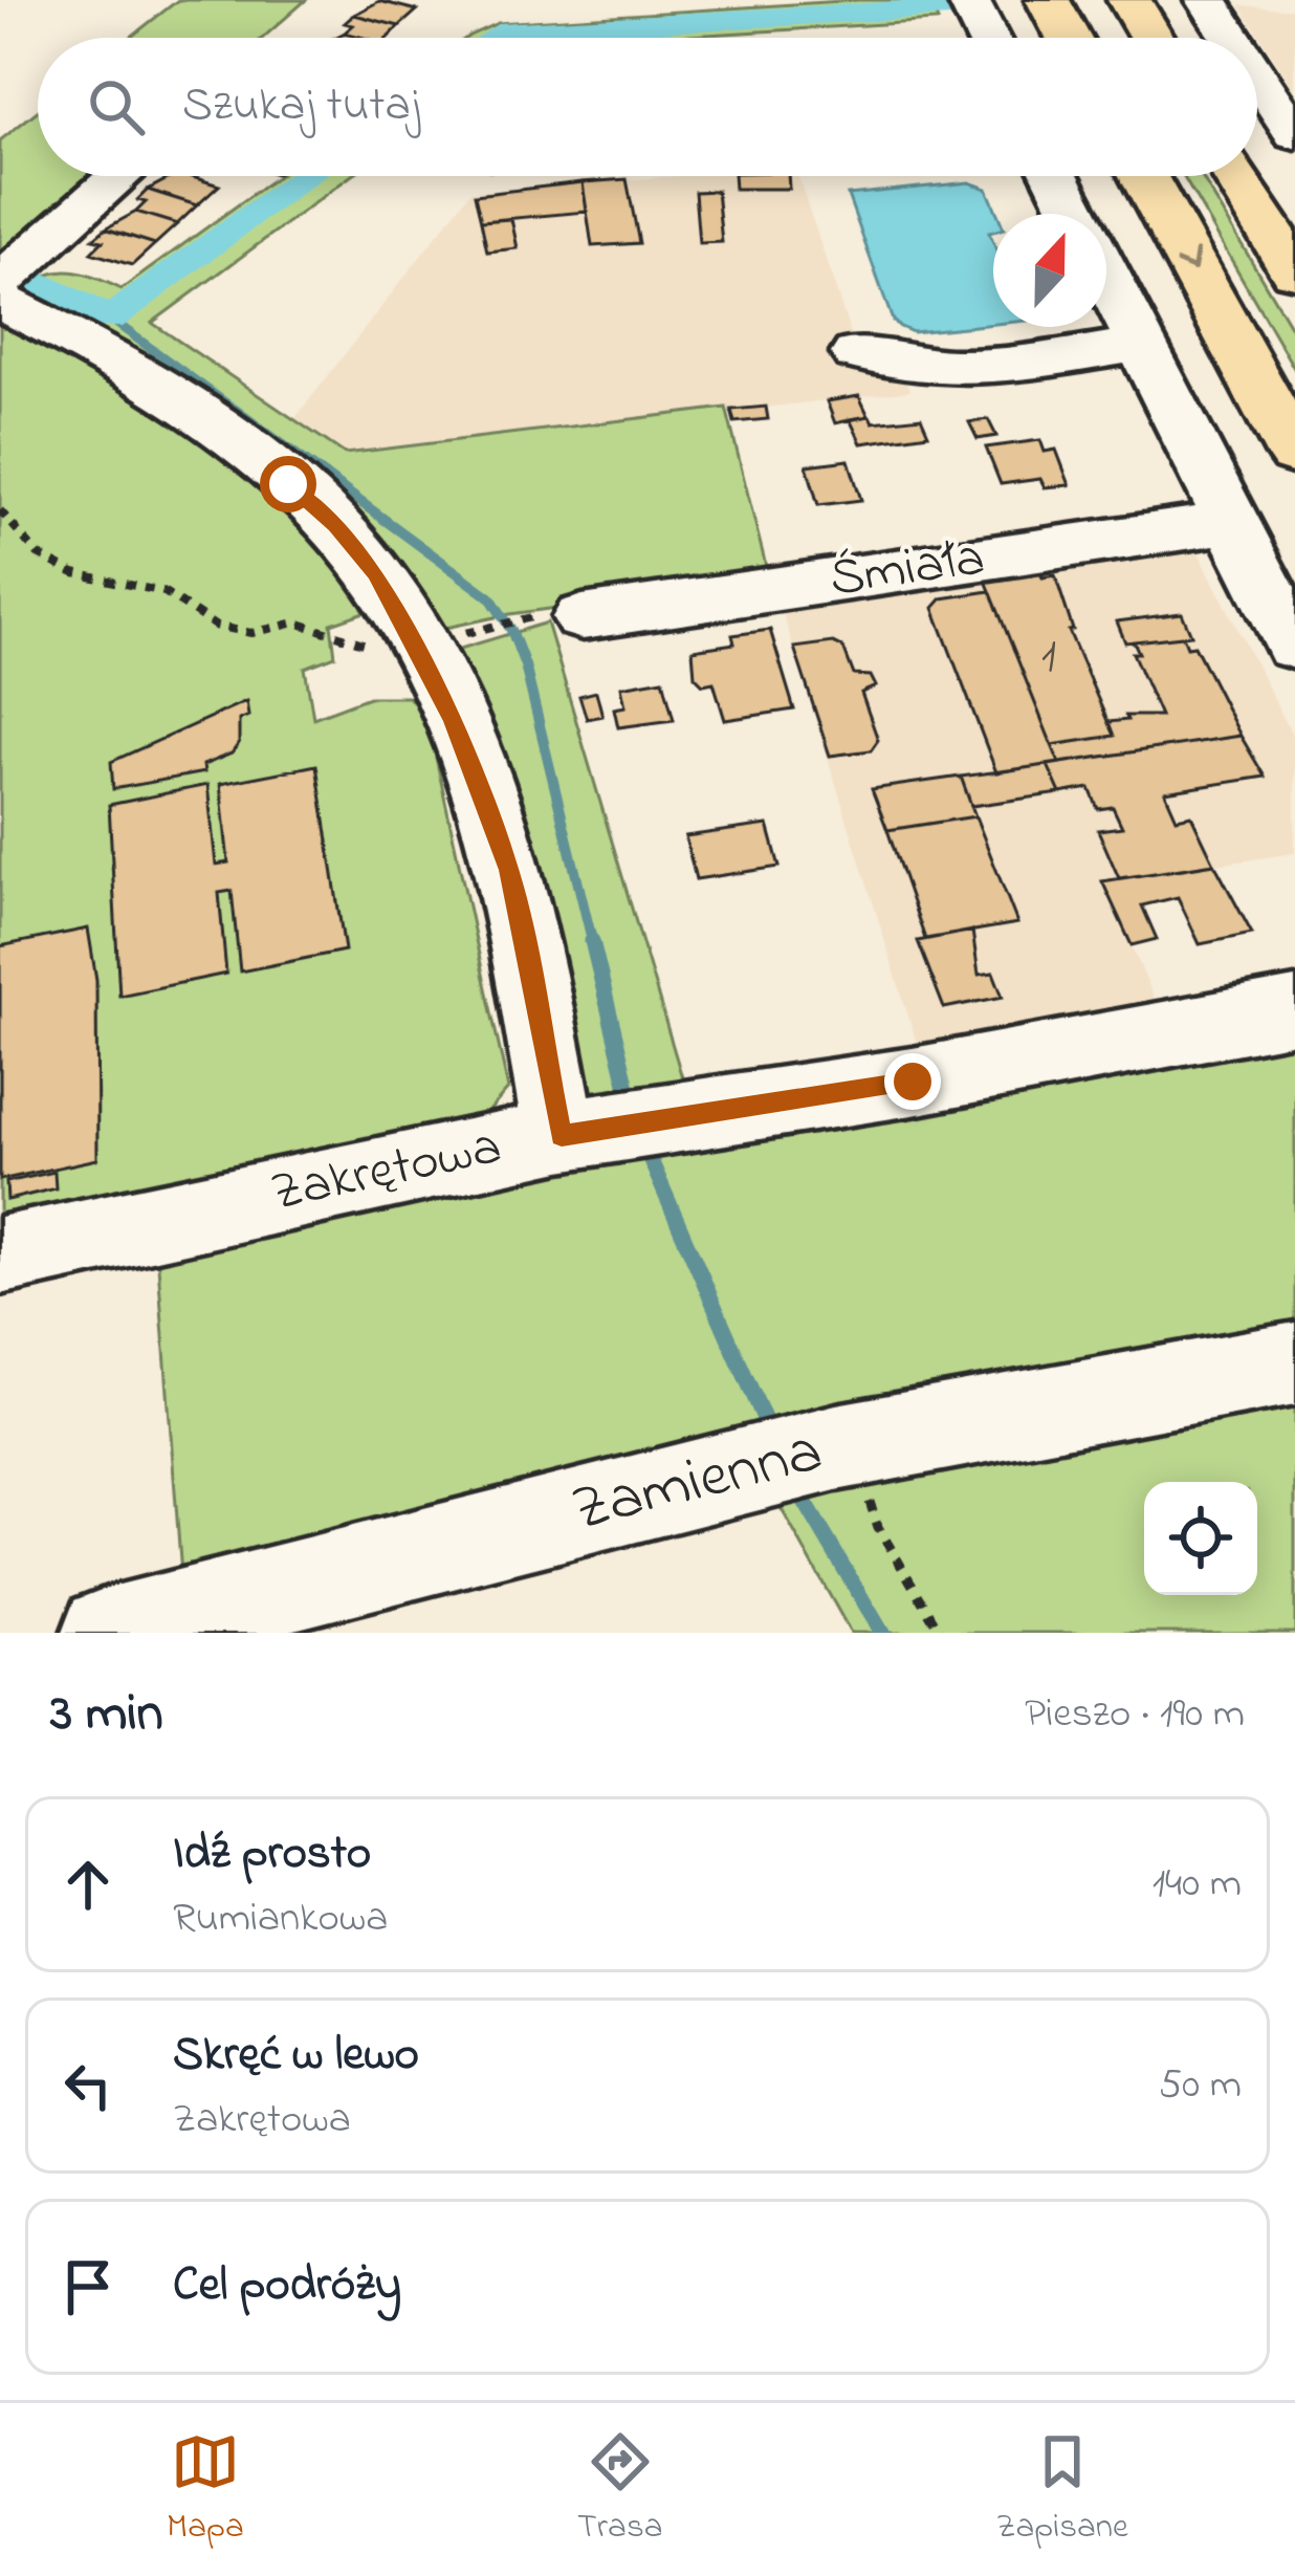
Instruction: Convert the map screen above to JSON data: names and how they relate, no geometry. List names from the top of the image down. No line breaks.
{"streets":{"street":["Śmiała","Zakrętowa","Zamienna"]},"house_numbers":["1"],"north":"top","page":{"search":"Szukaj tutaj","heading":["3 min","Pieszo · 190 m"],"list":[["Idź prosto","Rumiankowa","140 m"],["Skręć w lewo","Zakrętowa","50 m"],"Cel podróży"],"nav":["Mapa","Trasa","Zapisane"]}}
